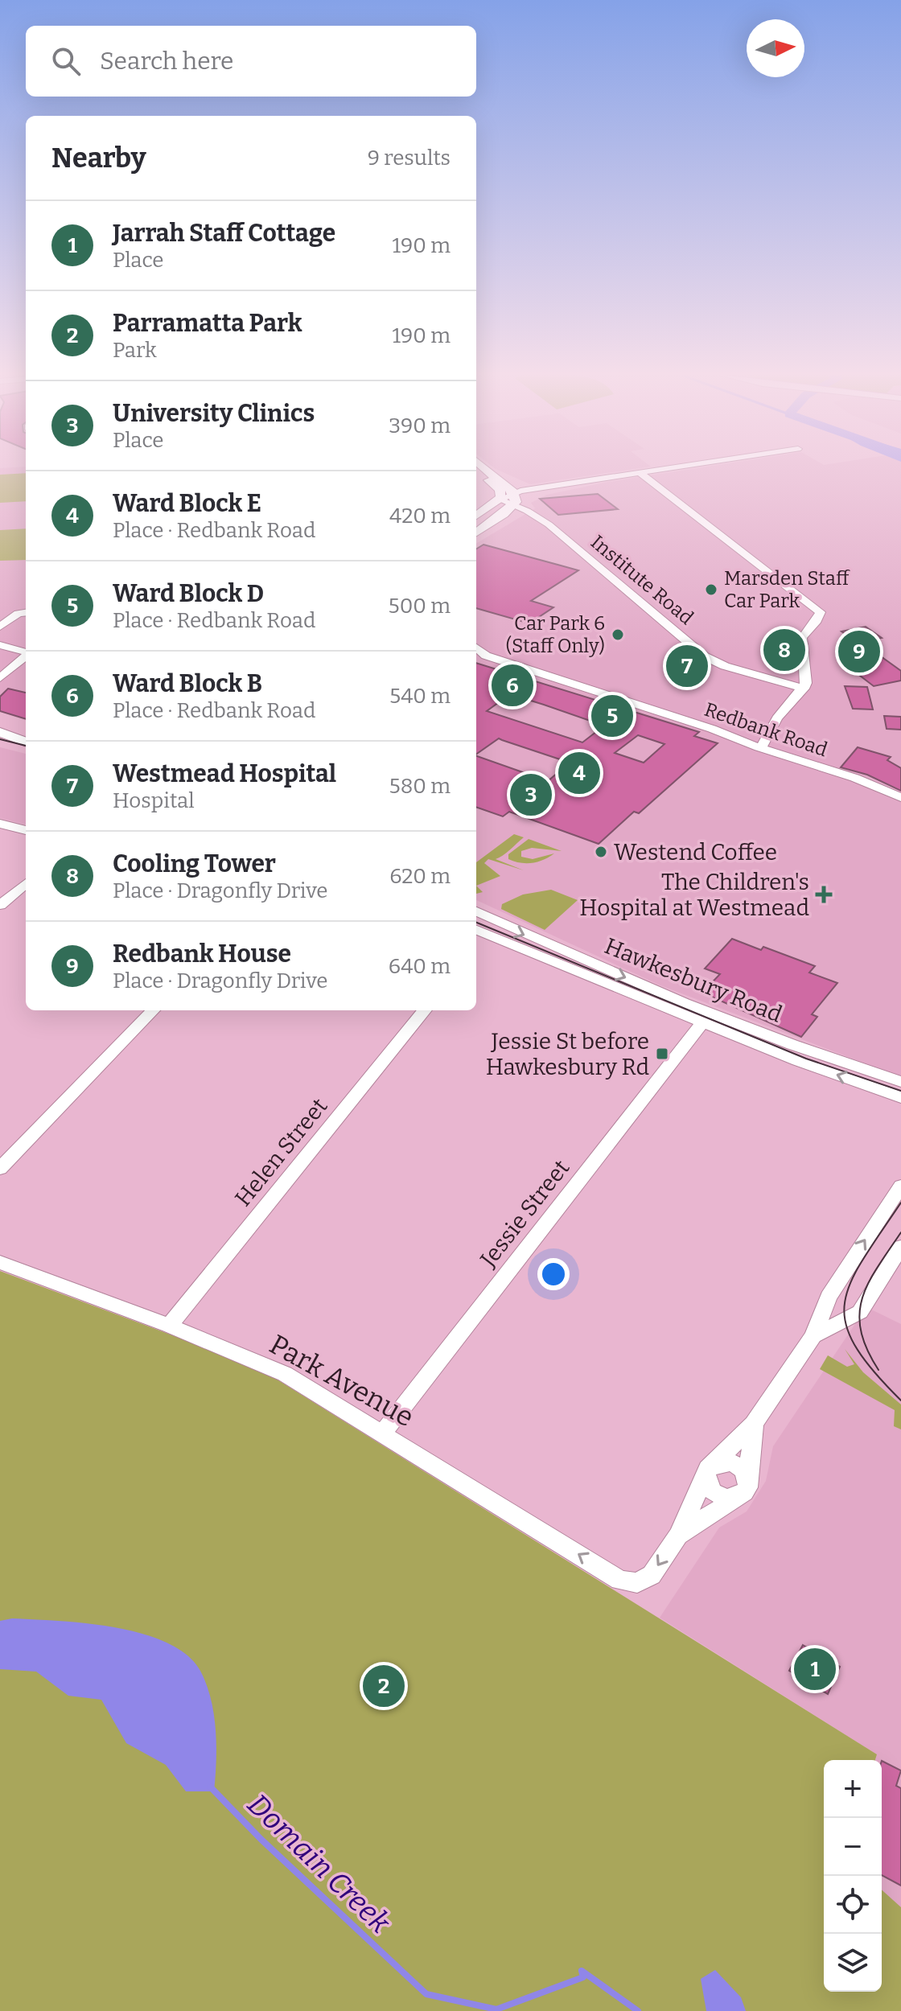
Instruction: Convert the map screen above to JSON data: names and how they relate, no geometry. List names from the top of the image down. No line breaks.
{"streets":{"street":["Institute Road","Redbank Road","Hawkesbury Road","Helen Street","Jessie Street","Park Avenue"]},"crossings":[["Hawkesbury Road","Jessie Street"],["Helen Street","Park Avenue"],["Jessie Street","Park Avenue"]],"one_way":["Park Avenue"],"water":["Domain Creek"],"places":{"other":["Marsden Staff Car Park","Car Park 6 (Staff Only)","Westend Coffee"],"health":["The Children's Hospital at Westmead"],"transit":["Jessie St before Hawkesbury Rd"]},"north":"right","page":{"search":"Search here","heading":["Nearby","9 results"],"list":[{"mark":"1","name":"Jarrah Staff Cottage","note":"Place","value":"190 m"},{"mark":"2","name":"Parramatta Park","note":"Park","value":"190 m"},{"mark":"3","name":"University Clinics","note":"Place","value":"390 m"},{"mark":"4","name":"Ward Block E","note":"Place · Redbank Road","value":"420 m"},{"mark":"5","name":"Ward Block D","note":"Place · Redbank Road","value":"500 m"},{"mark":"6","name":"Ward Block B","note":"Place · Redbank Road","value":"540 m"},{"mark":"7","name":"Westmead Hospital","note":"Hospital","value":"580 m"},{"mark":"8","name":"Cooling Tower","note":"Place · Dragonfly Drive","value":"620 m"},{"mark":"9","name":"Redbank House","note":"Place · Dragonfly Drive","value":"640 m"}],"pins":["8","9","7","6","5","4","3","1","2"],"map_buttons":["+","−"]}}
